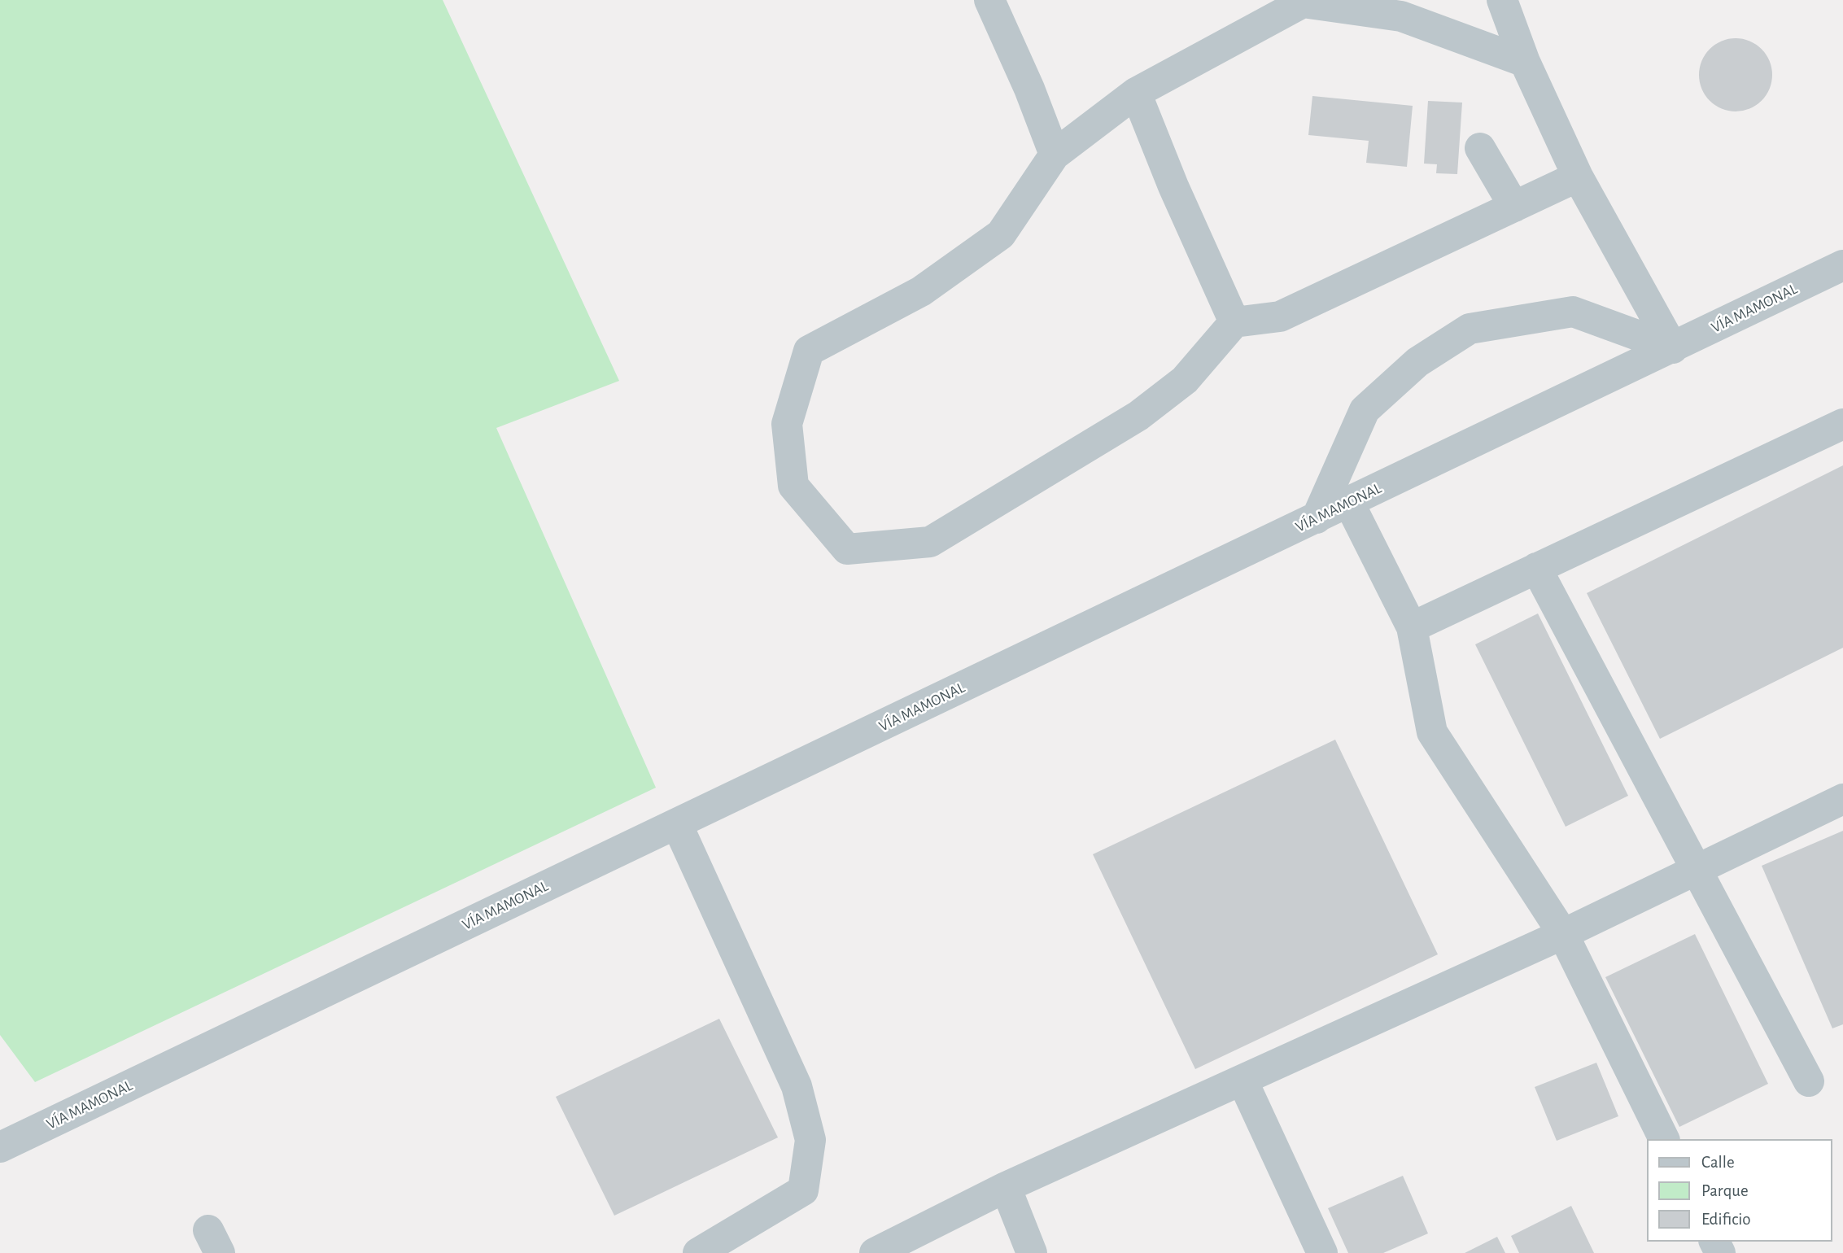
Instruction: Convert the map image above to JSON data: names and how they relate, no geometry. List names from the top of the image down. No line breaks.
{"streets":{"street":["VÍA MAMONAL"]},"legend":["Calle","Parque","Edificio"]}
